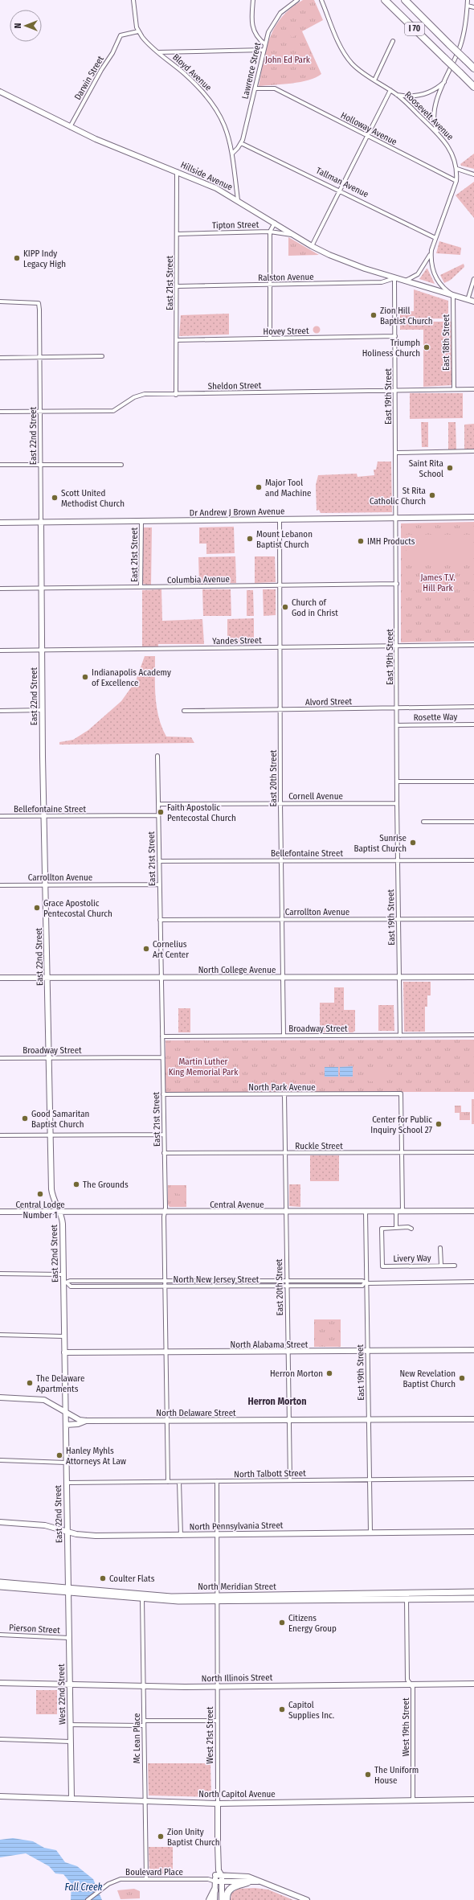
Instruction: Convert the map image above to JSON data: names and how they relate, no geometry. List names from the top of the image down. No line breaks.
{"streets":{"highway":["I 70"],"main road":["Roosevelt Avenue","Hillside Avenue","East 22nd Street","Dr Andrew J Brown Avenue","North College Avenue","Central Avenue","North Alabama Street","North Delaware Street","North Pennsylvania Street","North Meridian Street","North Illinois Street","West 22nd Street","West 21st Street","North Capitol Avenue"],"street":["Lawrence Street","Bloyd Avenue","Darwin Street","Holloway Avenue","Tallman Avenue","Tipton Street","Ralston Avenue","East 21st Street","Hovey Street","East 18th Street","Sheldon Street","East 19th Street","Columbia Avenue","Yandes Street","Alvord Street","Rosette Way","East 20th Street","Cornell Avenue","Bellefontaine Street","Carrollton Avenue","Broadway Street","North Park Avenue","Ruckle Street","Livery Way","North New Jersey Street","North Talbott Street","Pierson Street","West 19th Street","Mc Lean Place","Boulevard Place"]},"crossings":[["Lawrence Street","Bloyd Avenue"],["Lawrence Street","Holloway Avenue"],["Lawrence Street","Tallman Avenue"],["Bloyd Avenue","Darwin Street"],["Bloyd Avenue","Hillside Avenue"],["Darwin Street","Hillside Avenue"],["Roosevelt Avenue","Holloway Avenue"],["Roosevelt Avenue","Hillside Avenue"],["Roosevelt Avenue","Tallman Avenue"],["Roosevelt Avenue","East 18th Street"],["Hillside Avenue","Tipton Street"],["Hillside Avenue","Ralston Avenue"],["Hillside Avenue","East 21st Street"],["Hillside Avenue","East 18th Street"],["Hillside Avenue","East 19th Street"],["Tipton Street","East 21st Street"],["Ralston Avenue","East 21st Street"],["Ralston Avenue","East 19th Street"],["East 21st Street","Hovey Street"],["East 21st Street","Sheldon Street"],["East 21st Street","Dr Andrew J Brown Avenue"],["East 21st Street","Columbia Avenue"],["East 21st Street","Cornell Avenue"],["East 21st Street","Bellefontaine Street"],["East 21st Street","Carrollton Avenue"],["East 21st Street","North College Avenue"],["East 21st Street","Broadway Street"],["East 21st Street","North Park Avenue"],["East 21st Street","Ruckle Street"],["East 21st Street","Central Avenue"],["East 21st Street","North New Jersey Street"],["East 21st Street","North Alabama Street"],["East 21st Street","North Delaware Street"],["East 21st Street","North Talbott Street"],["Hovey Street","East 19th Street"],["East 18th Street","Sheldon Street"],["Sheldon Street","East 19th Street"],["Sheldon Street","East 22nd Street"],["East 19th Street","Dr Andrew J Brown Avenue"],["East 19th Street","Columbia Avenue"],["East 19th Street","Yandes Street"],["East 19th Street","Alvord Street"],["East 19th Street","Rosette Way"],["East 19th Street","Cornell Avenue"],["East 19th Street","Bellefontaine Street"],["East 19th Street","Carrollton Avenue"],["East 19th Street","North College Avenue"],["East 19th Street","Broadway Street"],["East 19th Street","Central Avenue"],["East 19th Street","North New Jersey Street"],["East 19th Street","North Alabama Street"],["East 19th Street","North Delaware Street"],["East 19th Street","North Talbott Street"],["East 19th Street","North Pennsylvania Street"],["East 22nd Street","Dr Andrew J Brown Avenue"],["East 22nd Street","Columbia Avenue"],["East 22nd Street","Yandes Street"],["East 22nd Street","Bellefontaine Street"],["East 22nd Street","Carrollton Avenue"],["East 22nd Street","North College Avenue"],["East 22nd Street","Broadway Street"],["East 22nd Street","Central Avenue"],["East 22nd Street","North New Jersey Street"],["East 22nd Street","North Alabama Street"],["East 22nd Street","North Delaware Street"],["East 22nd Street","North Talbott Street"],["East 22nd Street","North Pennsylvania Street"],["East 22nd Street","North Meridian Street"],["East 22nd Street","West 22nd Street"],["Dr Andrew J Brown Avenue","East 20th Street"],["Columbia Avenue","East 20th Street"],["Yandes Street","East 20th Street"],["Alvord Street","East 20th Street"],["East 20th Street","Cornell Avenue"],["East 20th Street","Bellefontaine Street"],["East 20th Street","Carrollton Avenue"],["East 20th Street","North College Avenue"],["East 20th Street","Broadway Street"],["East 20th Street","North Park Avenue"],["East 20th Street","Ruckle Street"],["East 20th Street","Central Avenue"],["East 20th Street","North New Jersey Street"],["East 20th Street","North Alabama Street"],["East 20th Street","North Delaware Street"],["East 20th Street","North Talbott Street"],["North Park Avenue","Ruckle Street"],["North Meridian Street","West 22nd Street"],["North Meridian Street","West 19th Street"],["North Meridian Street","West 21st Street"],["North Meridian Street","Mc Lean Place"],["Pierson Street","West 22nd Street"],["North Illinois Street","West 22nd Street"],["North Illinois Street","West 19th Street"],["North Illinois Street","West 21st Street"],["North Illinois Street","Mc Lean Place"],["West 22nd Street","North Capitol Avenue"],["West 19th Street","North Capitol Avenue"],["West 21st Street","North Capitol Avenue"],["Mc Lean Place","North Capitol Avenue"],["Mc Lean Place","Boulevard Place"]],"districts":["Herron Morton"],"water":["Fall Creek"],"parks":["John Ed Park","James T.V. Hill Park","Martin Luther King Memorial Park"],"places":["KIPP Indy Legacy High","Zion Hill Baptist Church","Triumph Holiness Church","Saint Rita School","Major Tool and Machine","St Rita Catholic Church","Scott United Methodist Church","Mount Lebanon Baptist Church","IMH Products","Church of God in Christ","Indianapolis Academy of Excellence","Faith Apostolic Pentecostal Church","Sunrise Baptist Church","Grace Apostolic Pentecostal Church","Cornelius Art Center","Good Samaritan Baptist Church","Center for Public Inquiry School 27","The Grounds","Central Lodge Number 1","Herron Morton","New Revelation Baptist Church","The Delaware Apartments","Hanley Myhls Attorneys At Law","Coulter Flats","Citizens Energy Group","Capitol Supplies Inc.","The Uniform House","Zion Unity Baptist Church"],"north":"left"}
